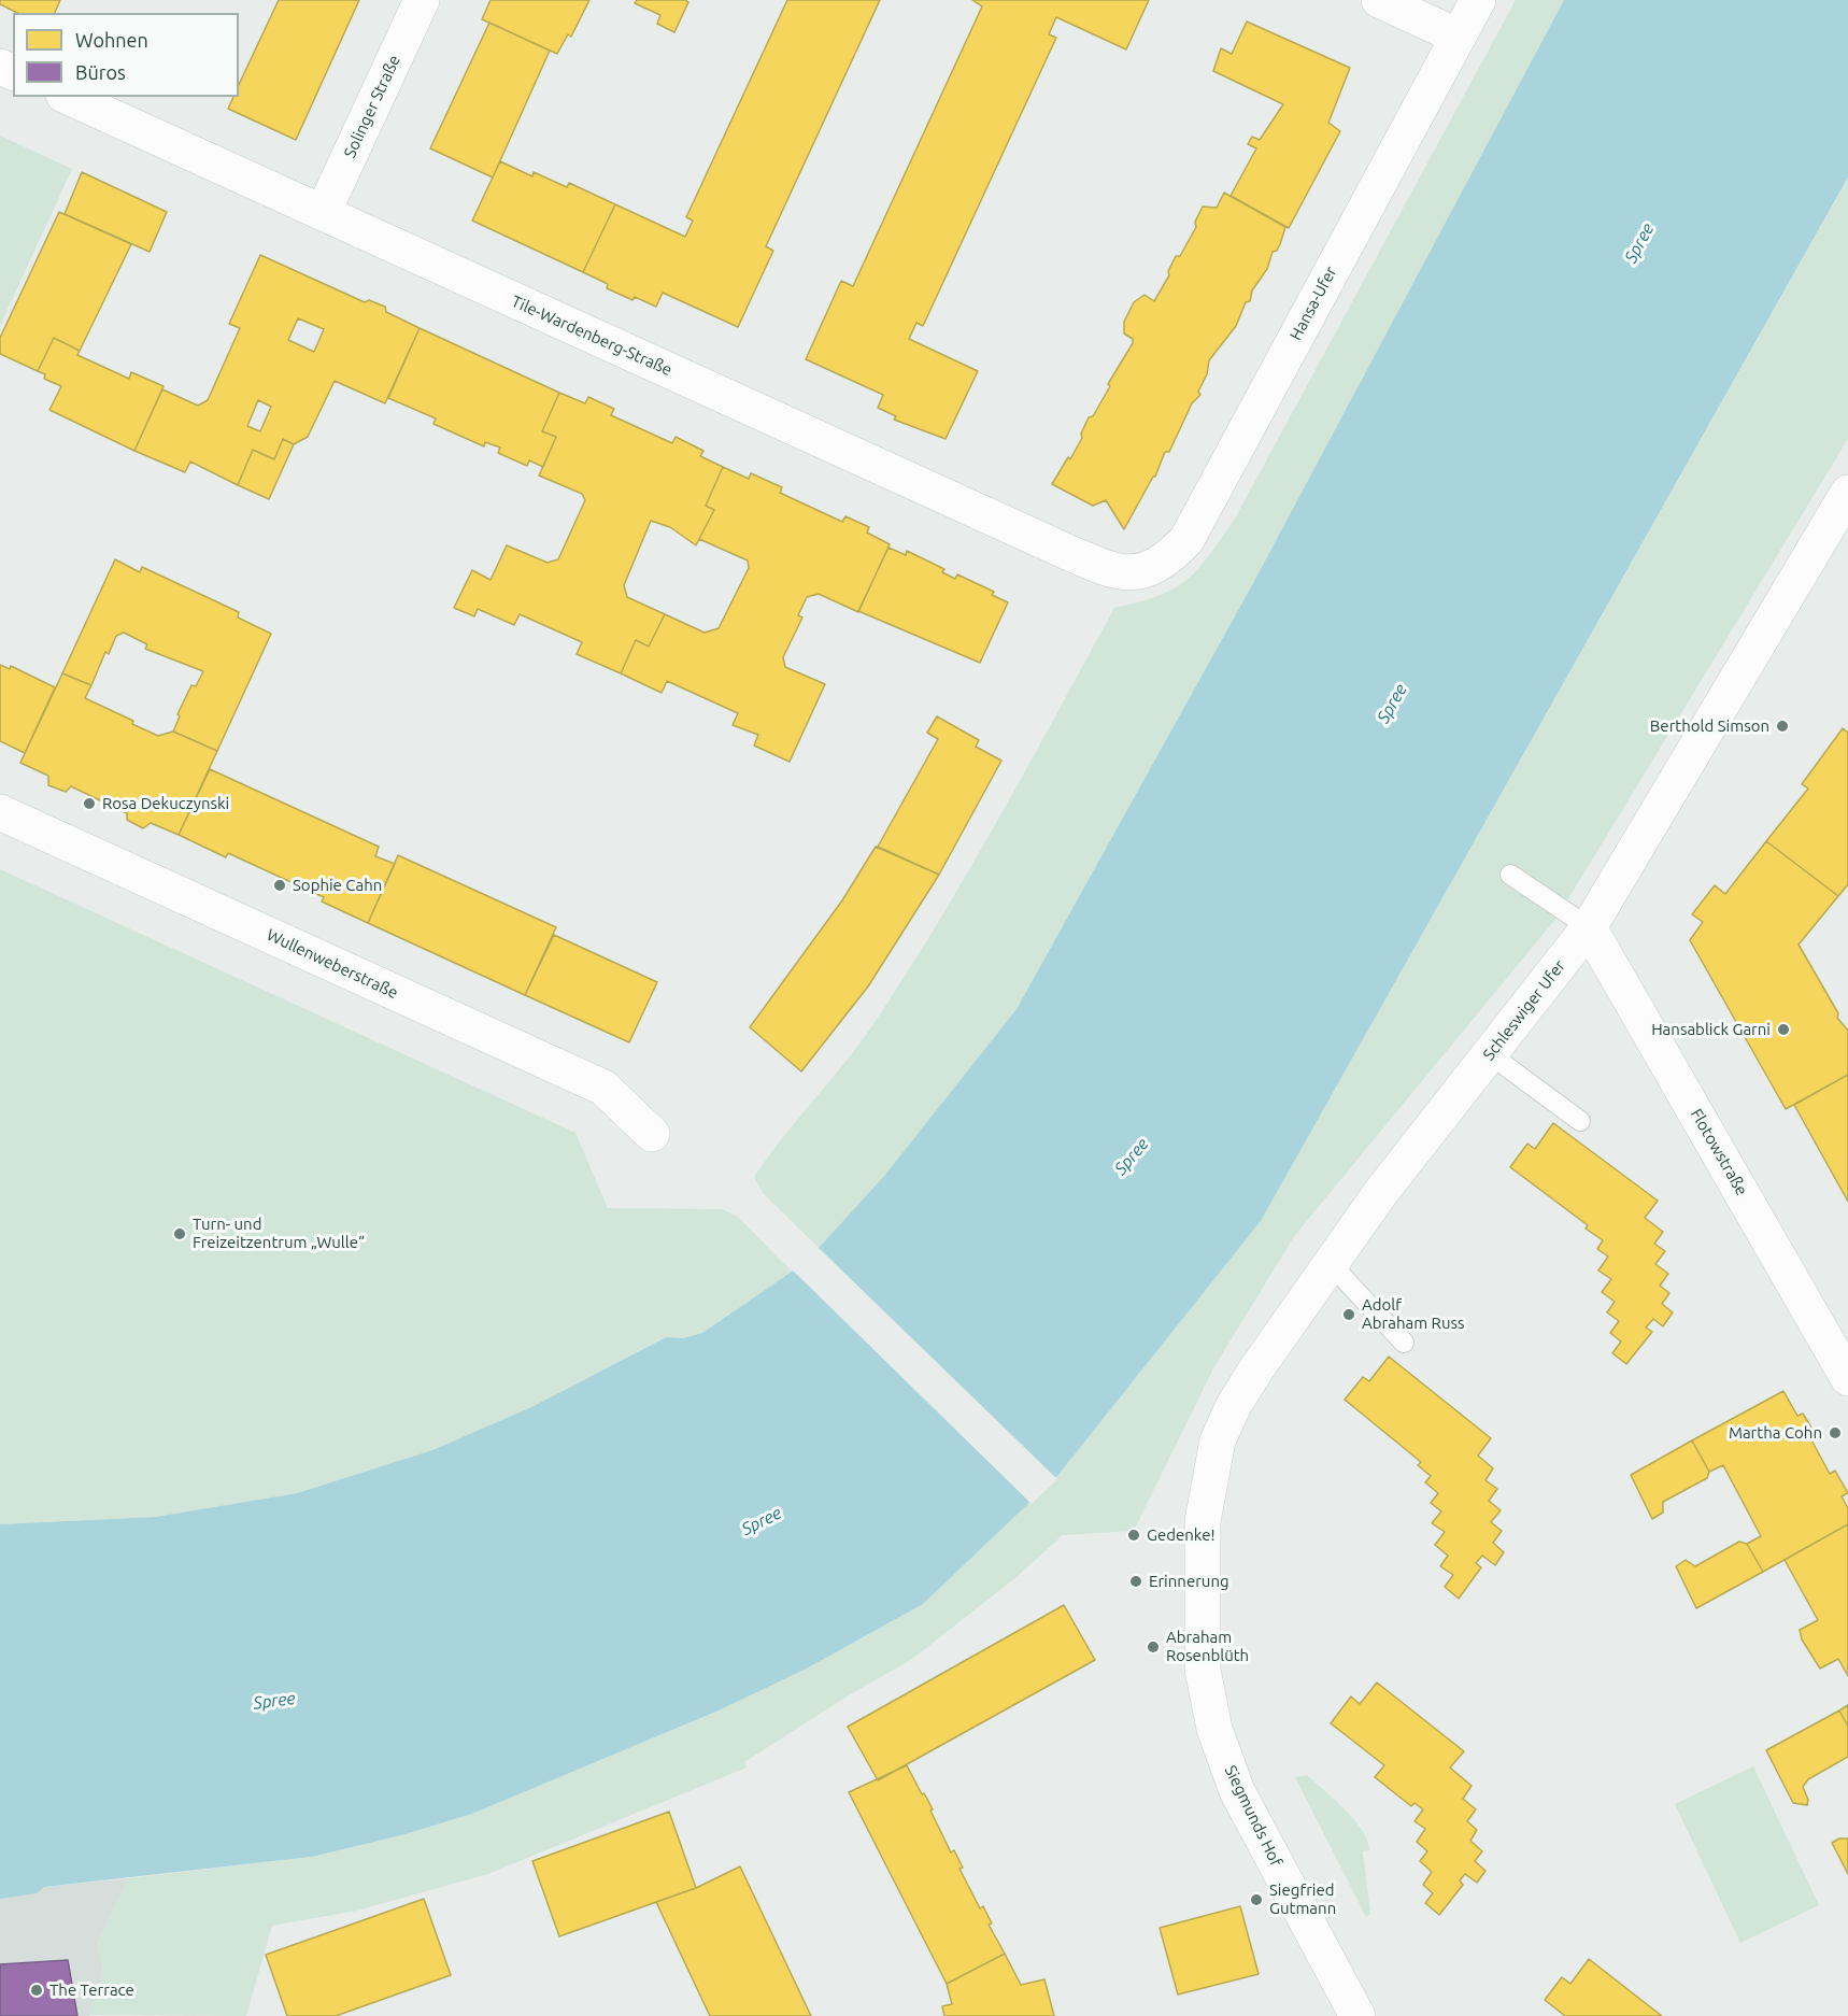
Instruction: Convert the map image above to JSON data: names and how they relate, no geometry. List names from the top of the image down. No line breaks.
{"streets":{"street":["Solinger Straße","Hansa-Ufer","Tile-Wardenberg-Straße","Wullenweberstraße","Schleswiger Ufer","Flotowstraße","Siegmunds Hof"]},"crossings":[["Solinger Straße","Tile-Wardenberg-Straße"],["Hansa-Ufer","Tile-Wardenberg-Straße"],["Schleswiger Ufer","Flotowstraße"],["Schleswiger Ufer","Siegmunds Hof"]],"water":["Spree"],"places":["Berthold Simson","Rosa Dekuczynski","Sophie Cahn","Hansablick Garni","Turn- und Freizeitzentrum „Wulle“","Adolf Abraham Russ","Martha Cohn","Gedenke!","Erinnerung","Abraham Rosenblüth","Siegfried Gutmann","The Terrace"],"legend":["Wohnen","Büros"]}
